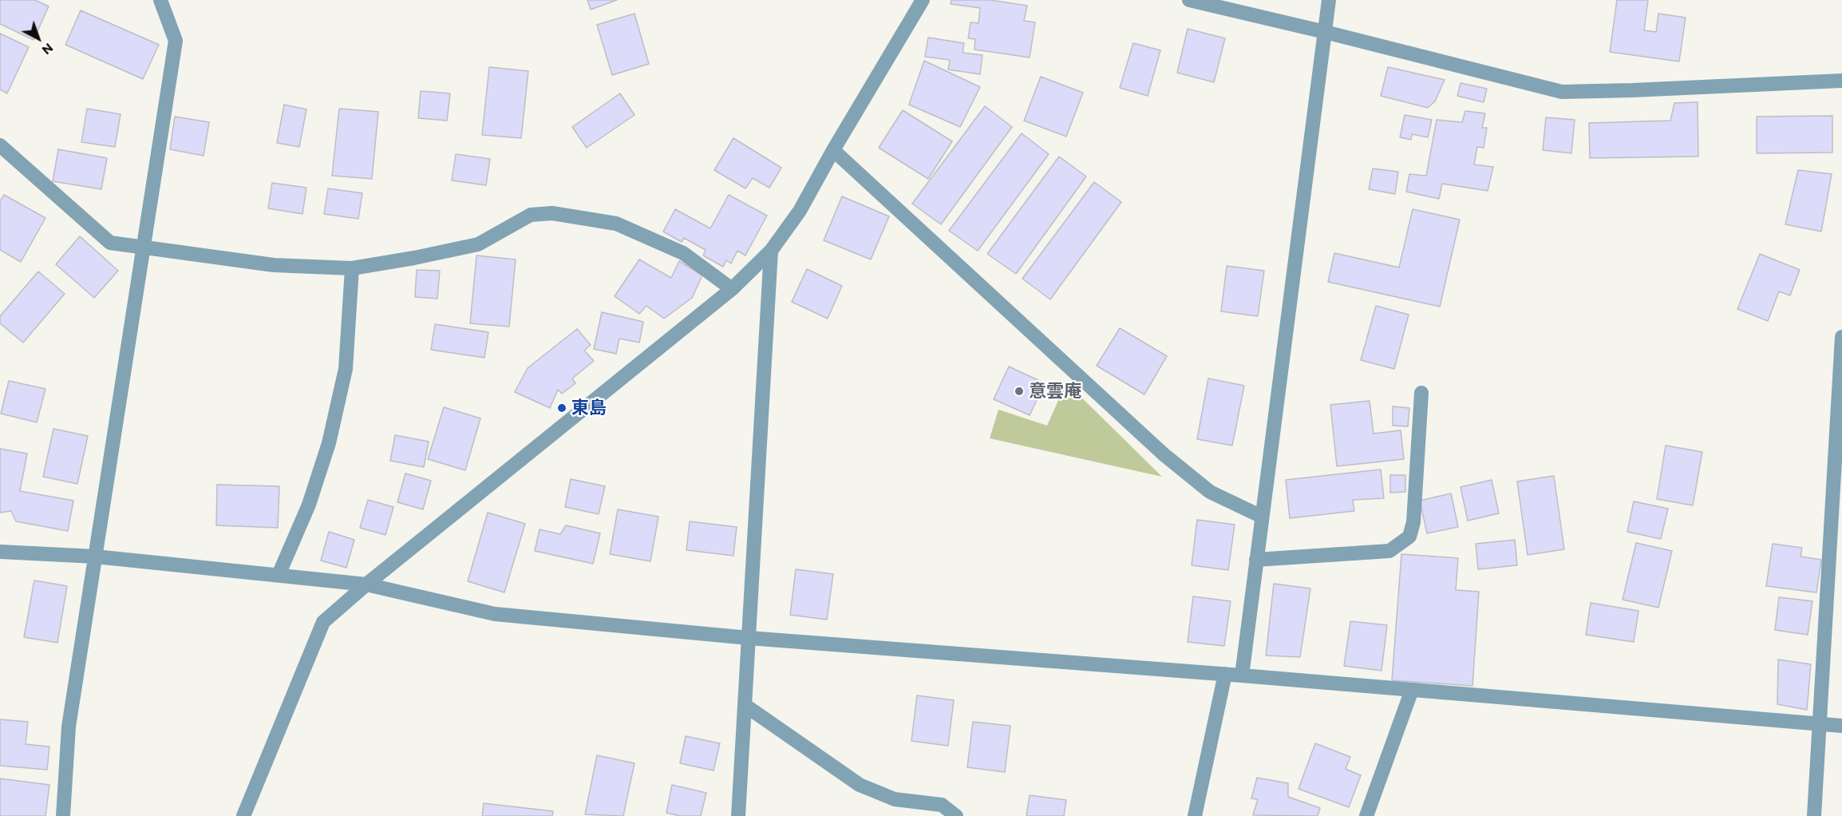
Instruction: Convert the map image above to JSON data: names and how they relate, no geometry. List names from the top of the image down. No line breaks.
{"places":["意雲庵","東島"],"north":"bottom right"}
